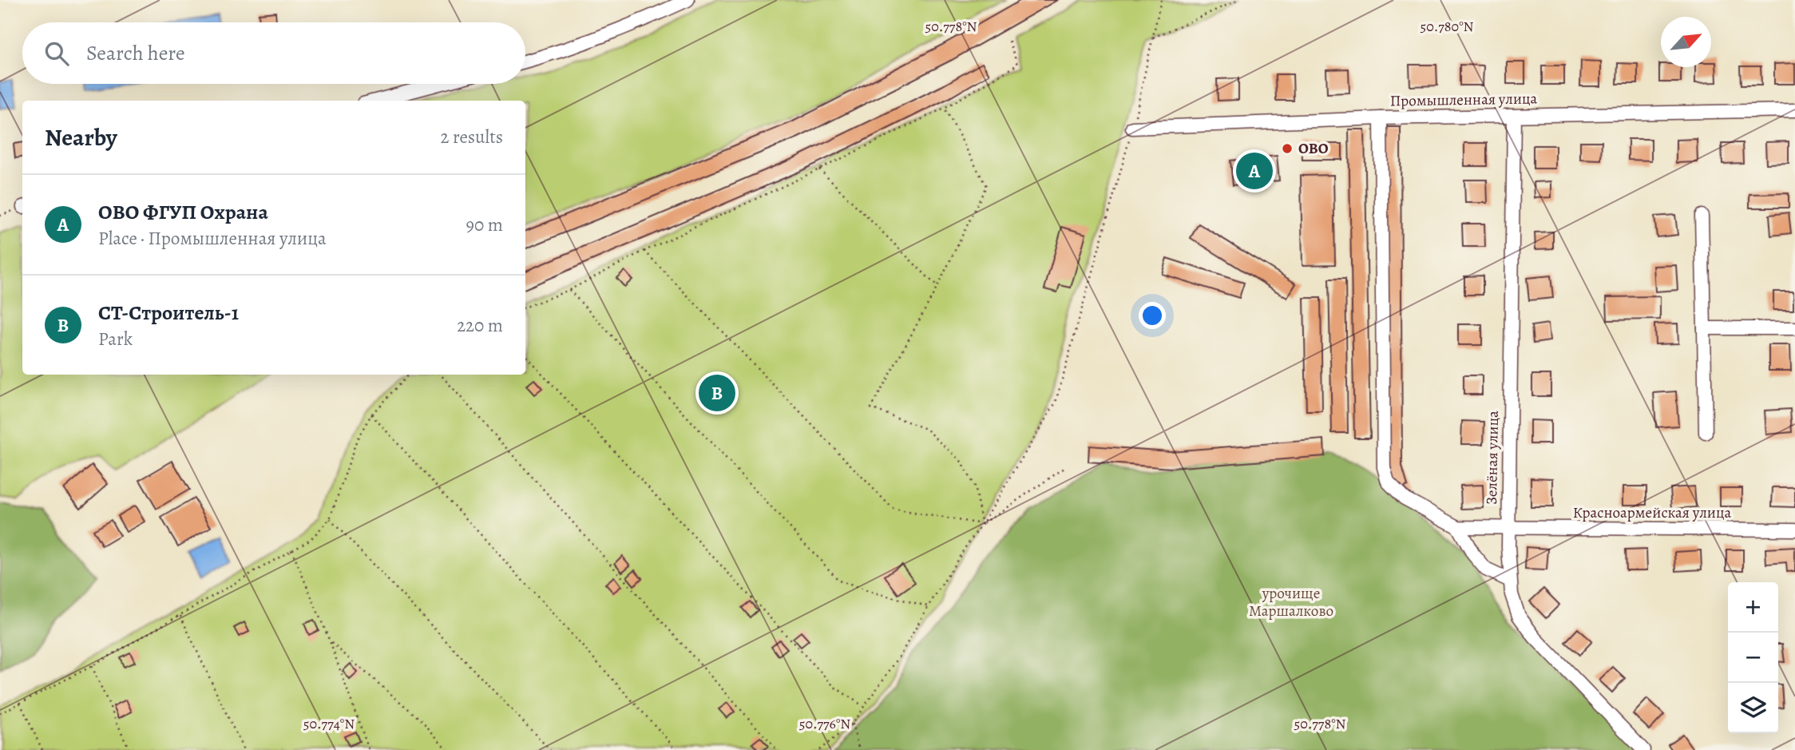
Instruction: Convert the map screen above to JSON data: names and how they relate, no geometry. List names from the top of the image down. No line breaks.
{"streets":{"street":["Промышленная улица","Зелёная улица","Красноармейская улица"]},"crossings":[["Промышленная улица","Зелёная улица"],["Зелёная улица","Красноармейская улица"]],"parks":["урочище Маршалково"],"places":["ОВО"],"north":"top right","page":{"search":"Search here","heading":["Nearby","2 results"],"pins":["A","B"],"list":[{"mark":"A","name":"ОВО ФГУП Охрана","note":"Place · Промышленная улица","value":"90 m"},{"mark":"B","name":"СТ-Строитель-1","note":"Park","value":"220 m"}],"map_buttons":["+","−"]},"coordinates":["50.778°N","50.780°N","50.774°N","50.776°N"]}
